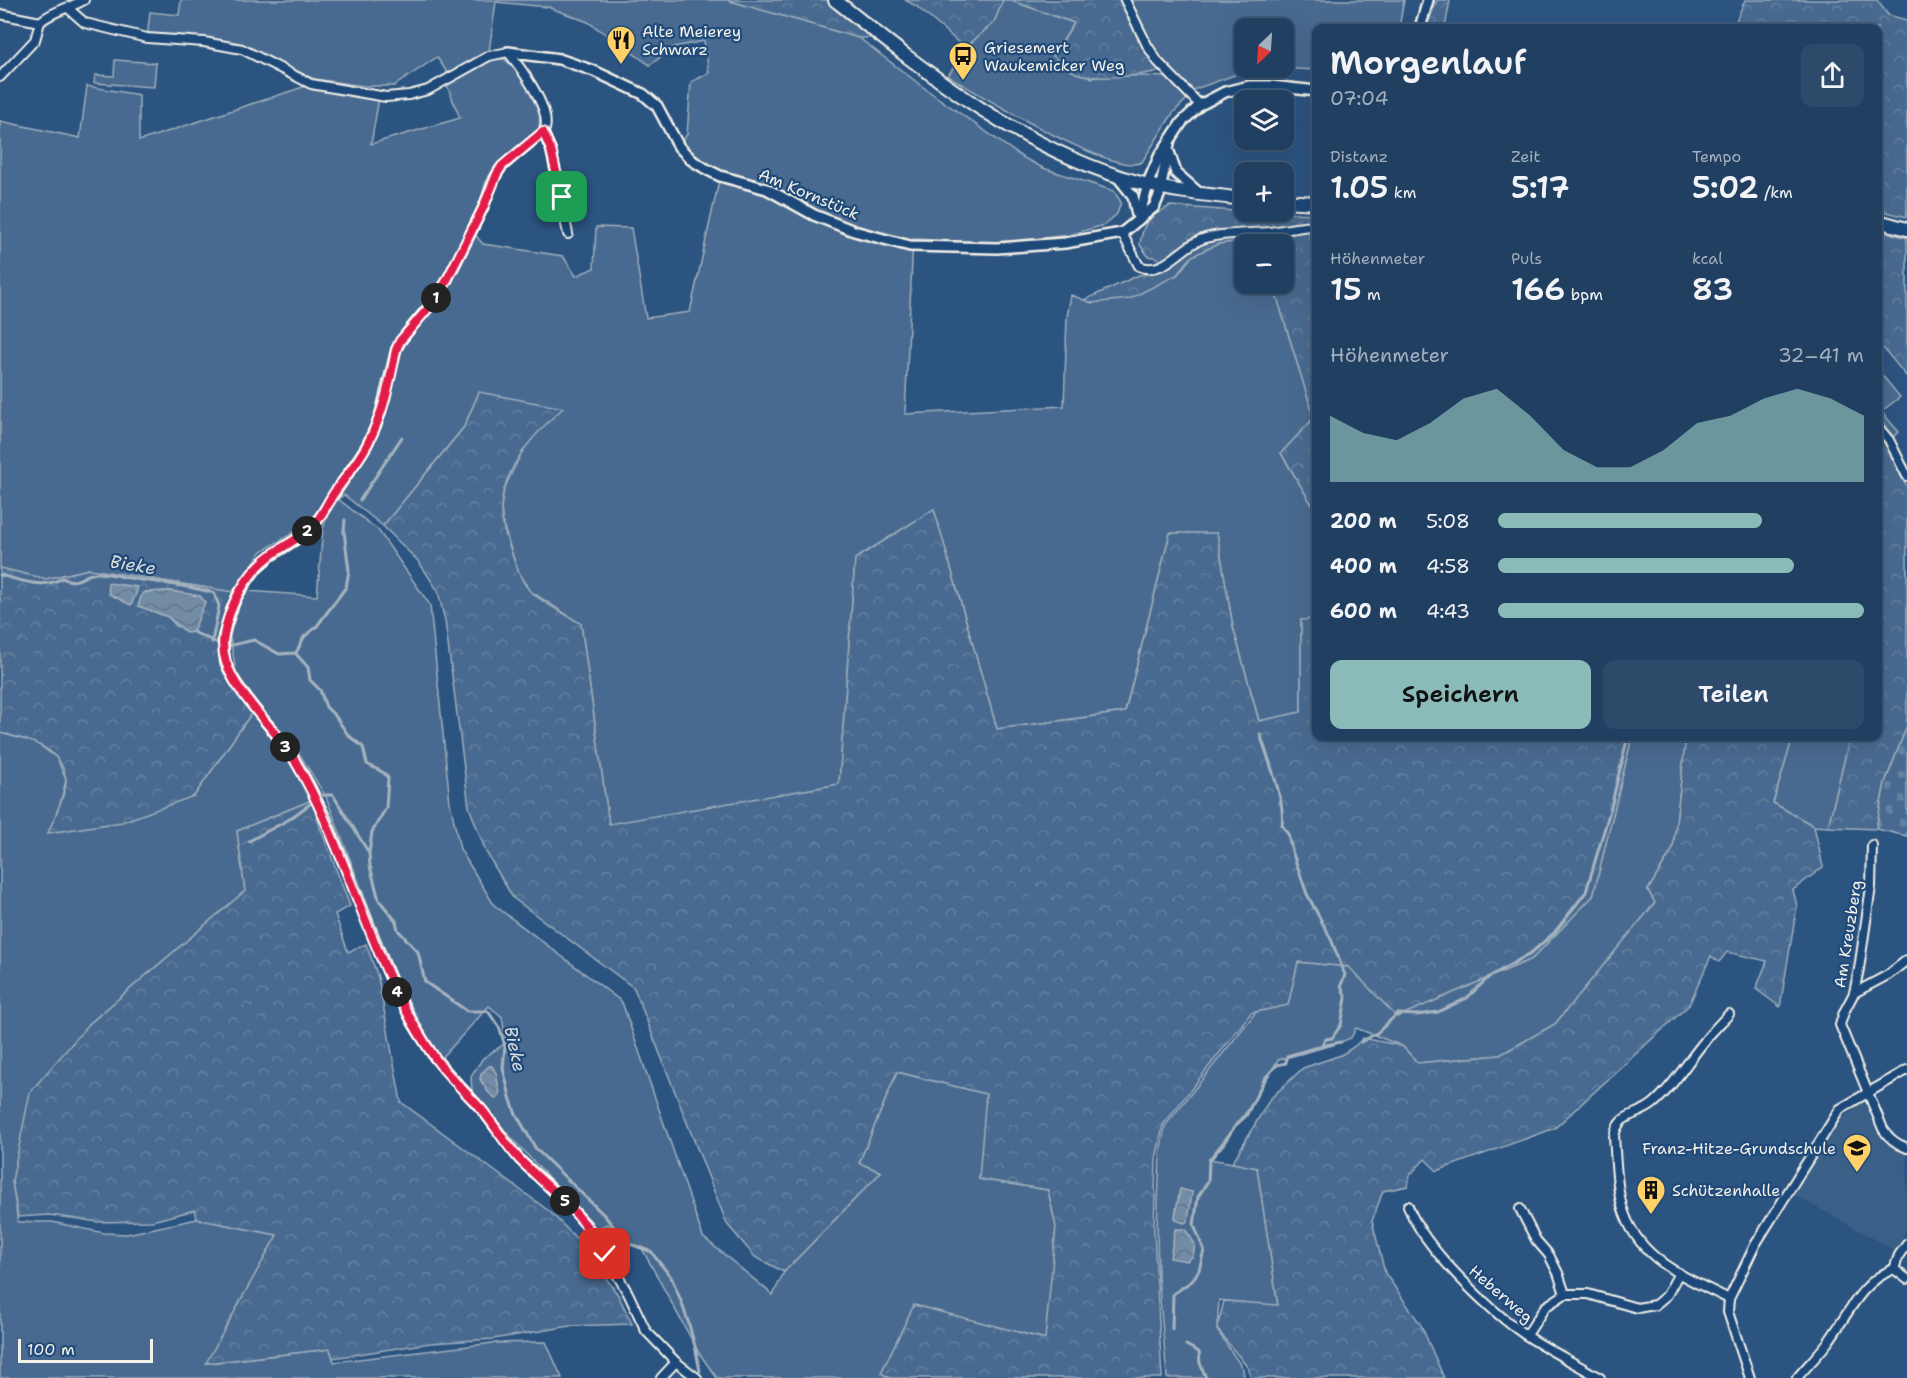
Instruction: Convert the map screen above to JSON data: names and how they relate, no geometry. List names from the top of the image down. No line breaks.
{"streets":{"street":["Am Kornstück","Am Kreuzberg","Heberweg"]},"water":["Bieke"],"places":{"restaurant":["Alte Meierey Schwarz"],"bus stop":["Griesemert Waukemicker Weg"],"school or university":["Franz-Hitze-Grundschule"],"building":["Schützenhalle"]},"scale_bar":"100 m","north":"bottom left","page":{"map_buttons":["+","−"],"heading":["Morgenlauf","07:04"],"stats":[["Distanz","1.05 km"],["Zeit","5:17"],["Tempo","5:02 /km"],["Höhenmeter","15 m"],["Puls","166 bpm"],["kcal","83"]],"pins":["1","2","3","4","5"],"chart":["Höhenmeter","32–41 m"],"list":[{"name":"200 m","note":"5:08"},{"name":"400 m","note":"4:58"},{"name":"600 m","note":"4:43"}],"buttons":["Speichern","Teilen"],"scale":"100 m"}}
